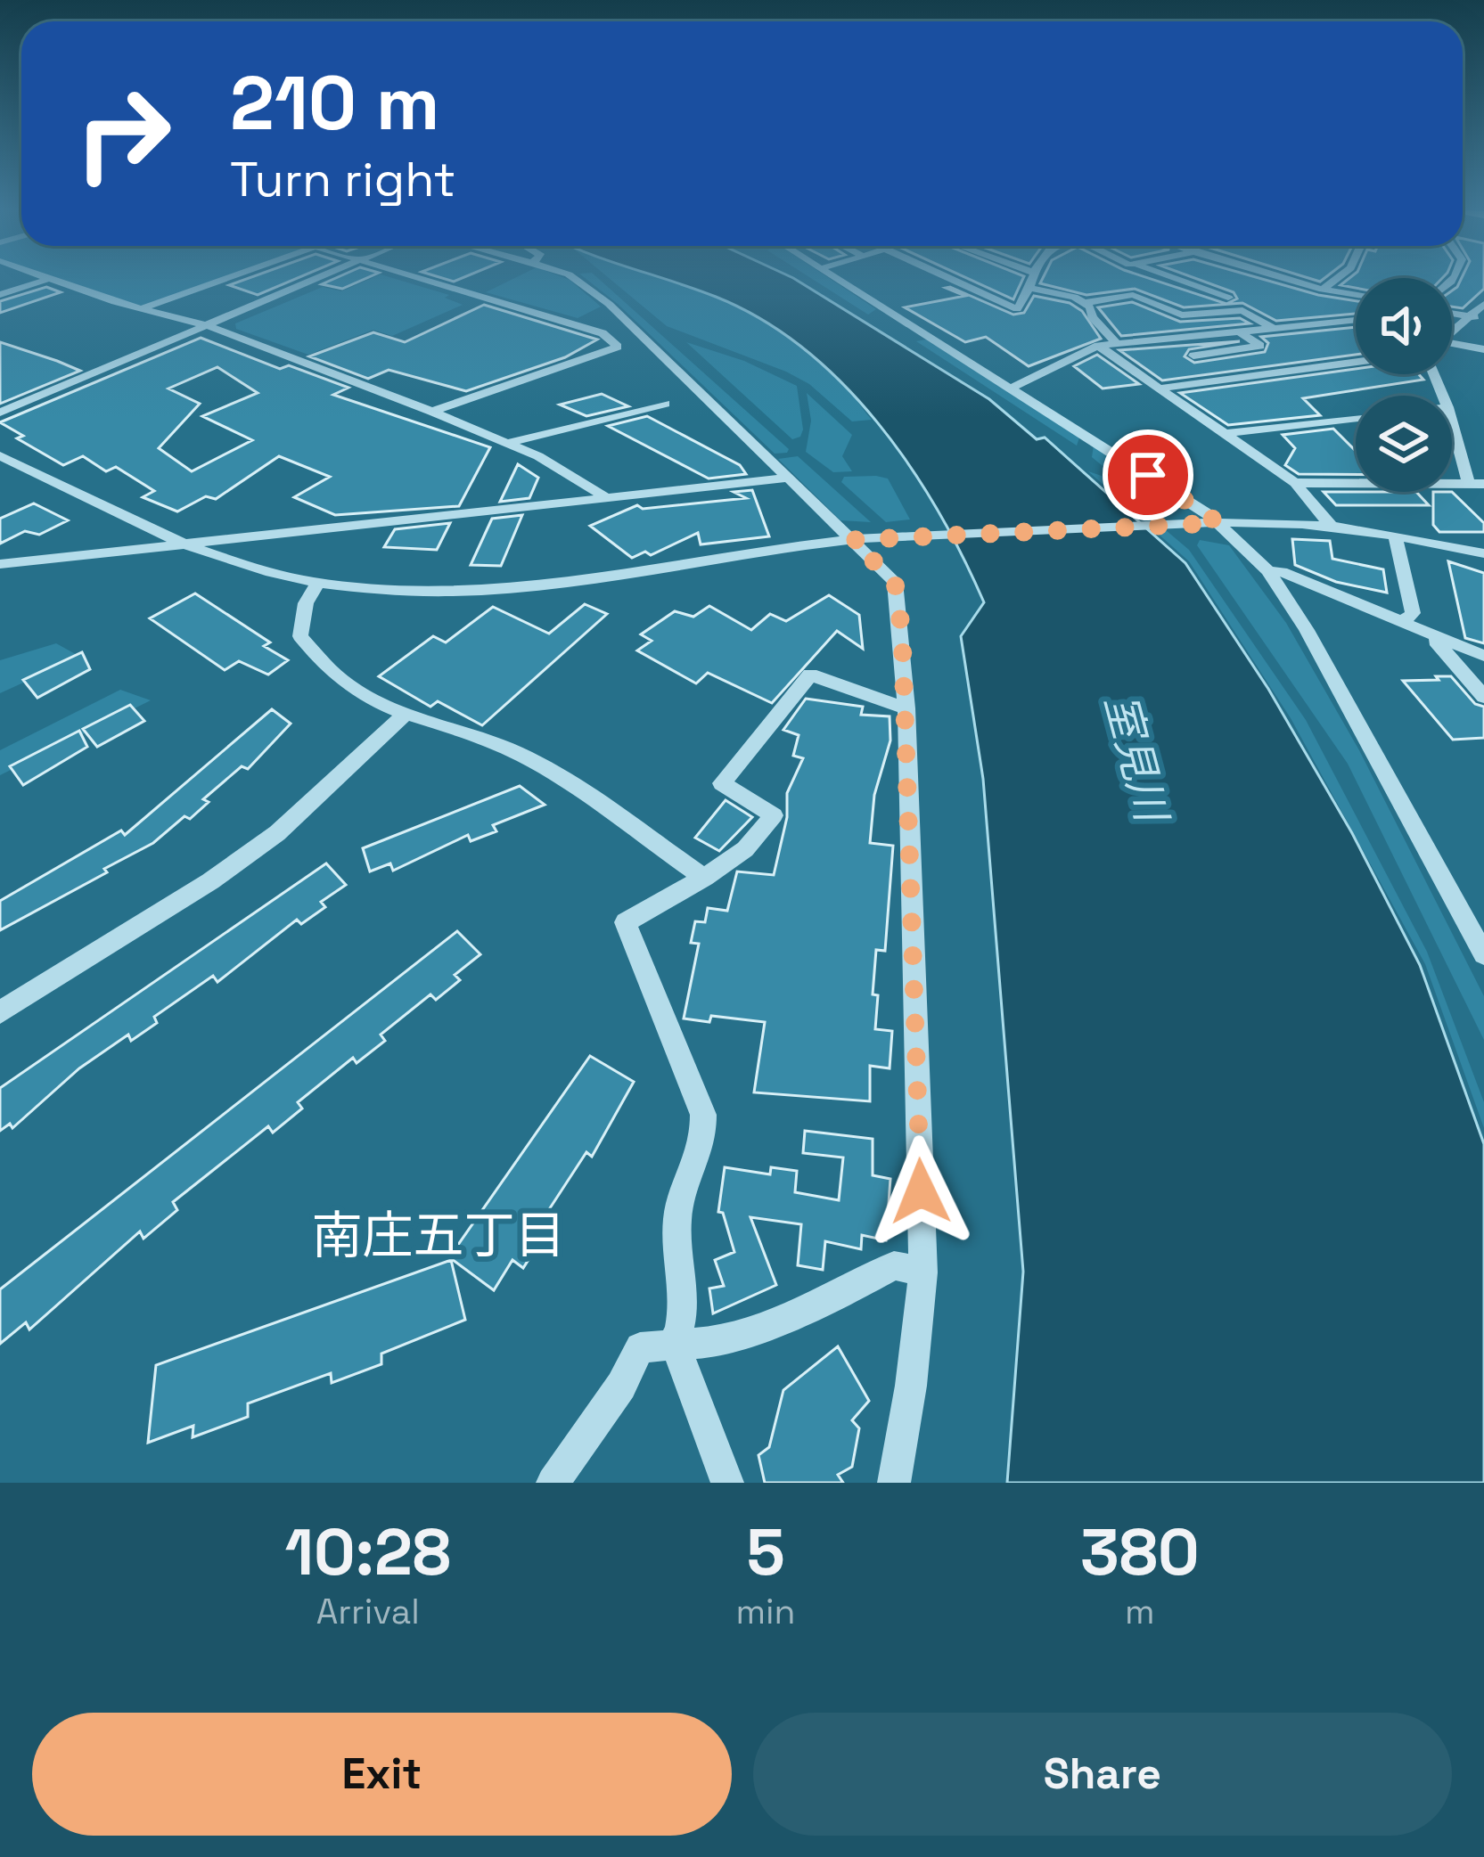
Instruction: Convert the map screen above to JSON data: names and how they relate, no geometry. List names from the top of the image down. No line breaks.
{"districts":["南庄五丁目"],"water":["室見川"],"page":{"turn":["210 m","Turn right"],"eta":["10:28","Arrival","5","min","380","m"],"buttons":["Exit","Share"]}}
